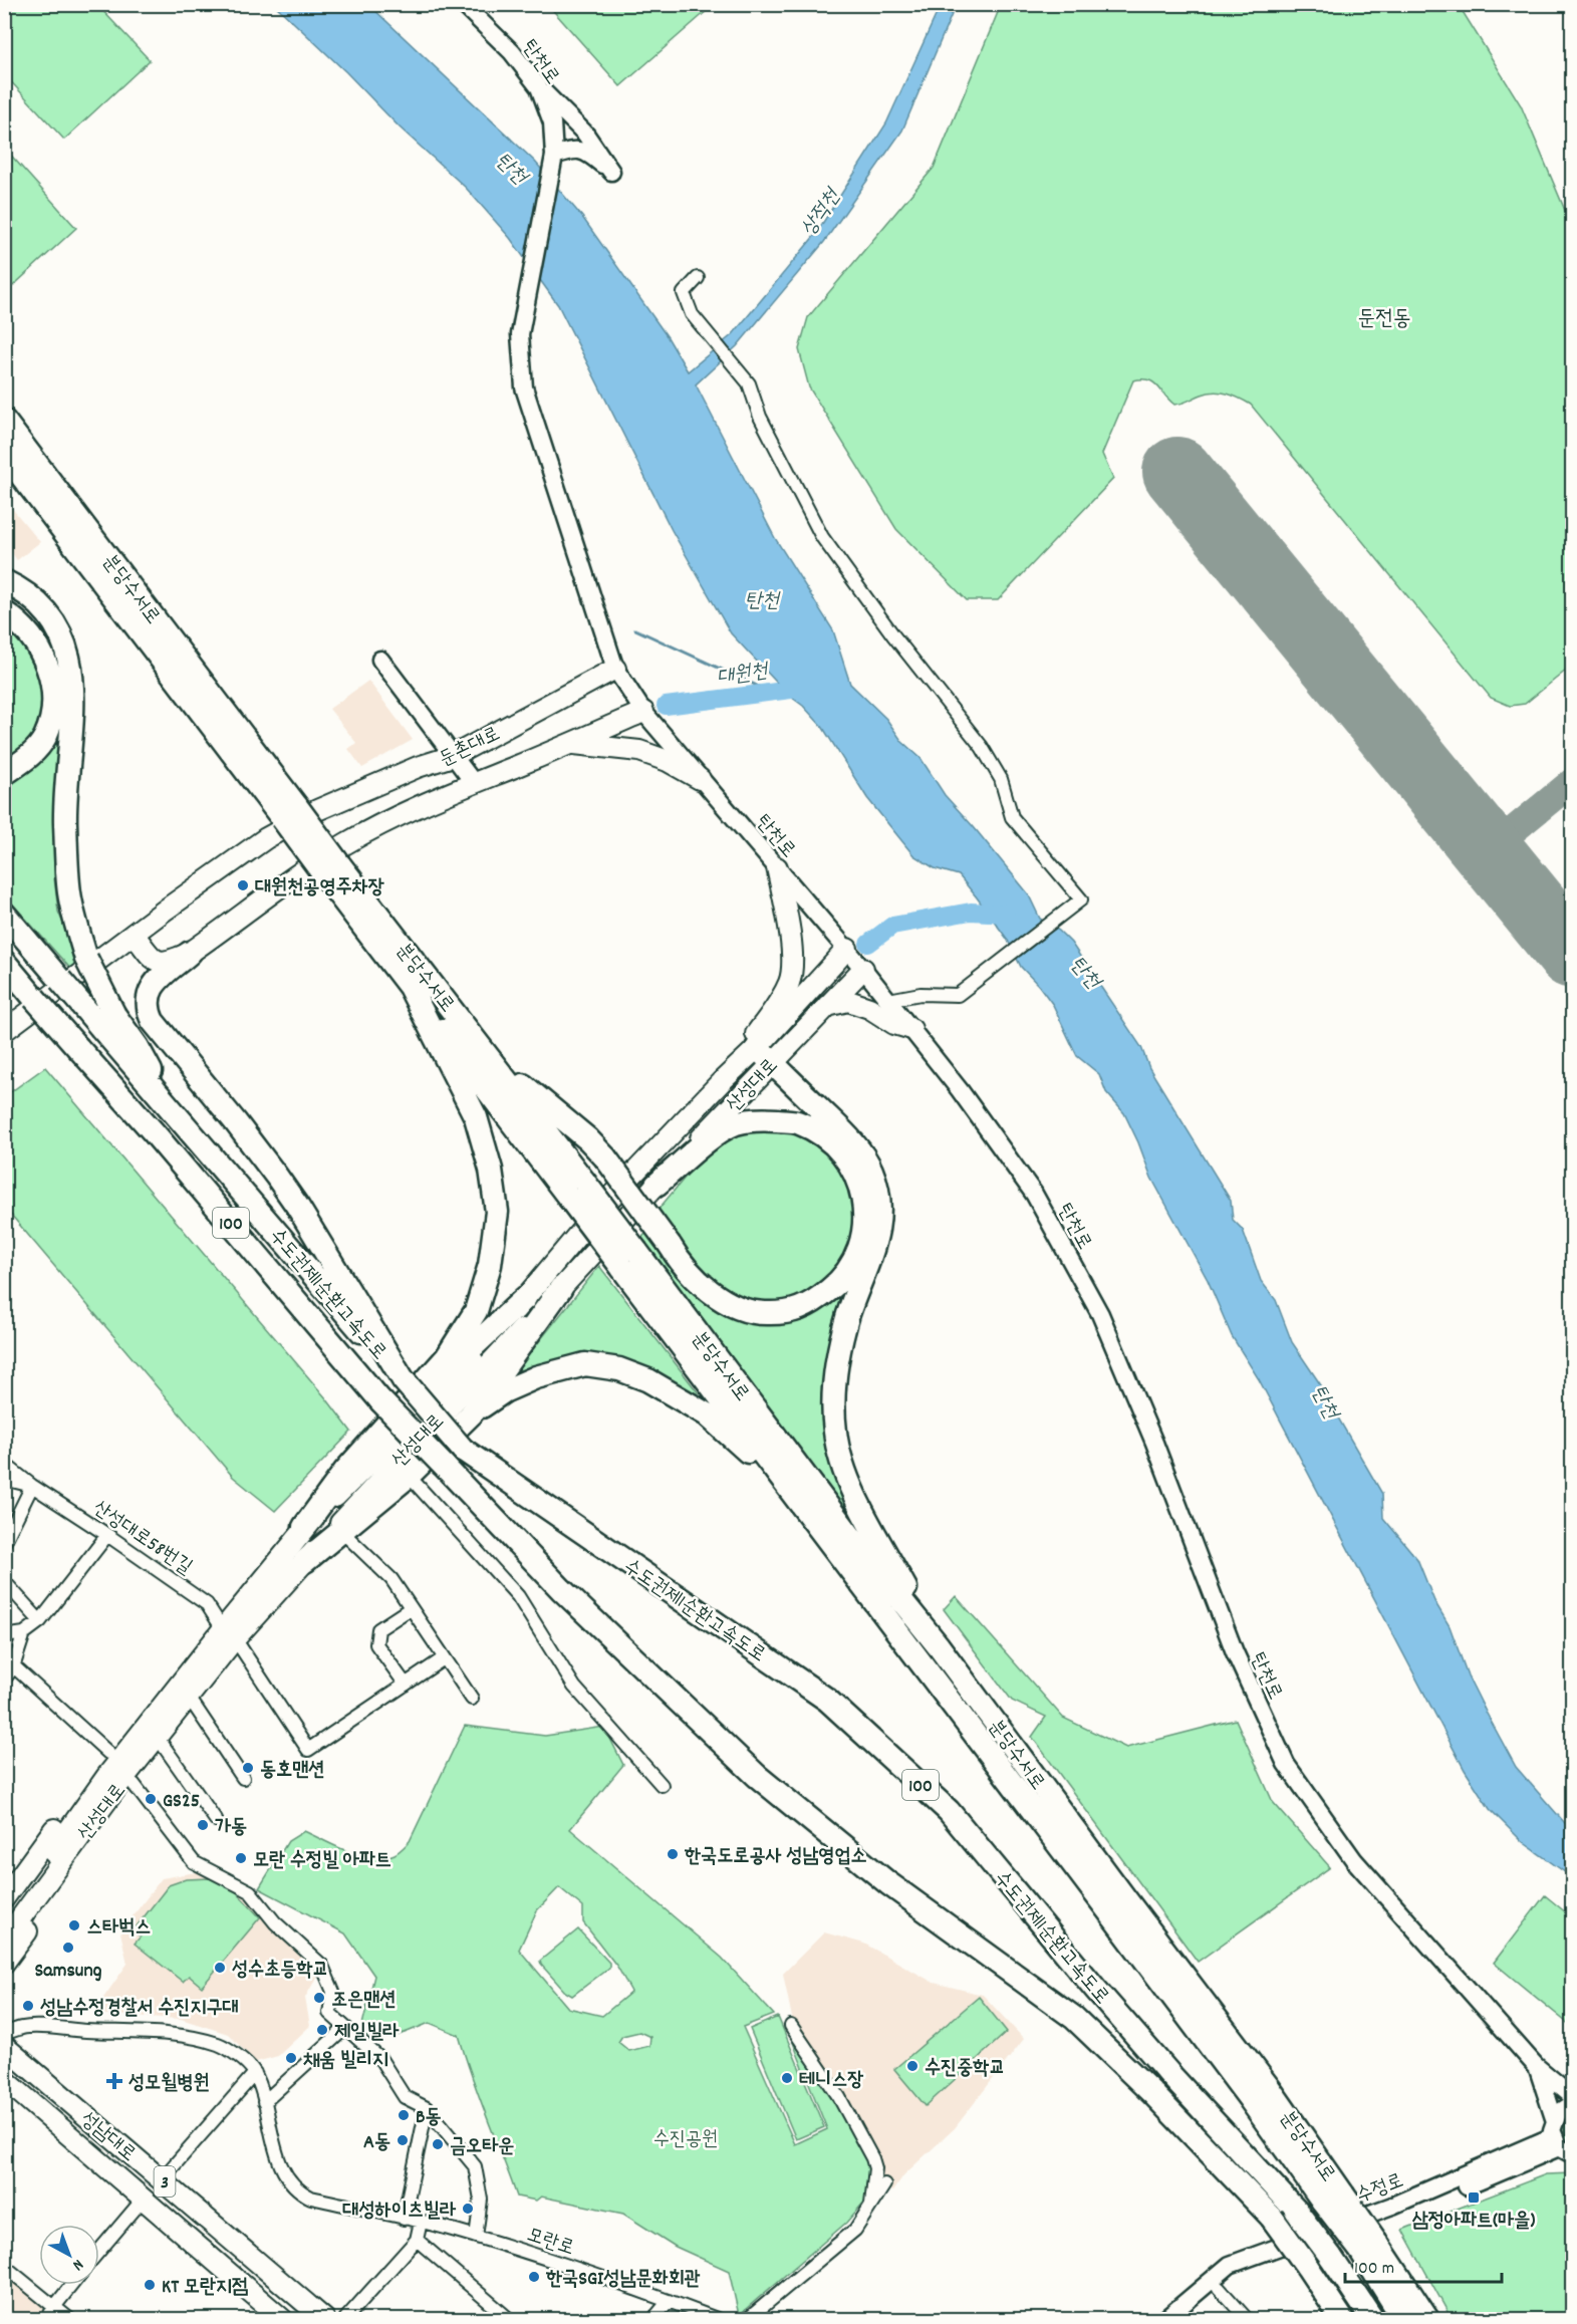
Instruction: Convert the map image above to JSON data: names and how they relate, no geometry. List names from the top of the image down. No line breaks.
{"streets":{"highway":["분당수서로","100","수도권제1순환고속도로"],"main road":["탄천로","둔촌대로","산성대로","성남대로","3","수정로"],"street":["산성대로58번길","모란로"]},"crossings":[["탄천로","둔촌대로"],["탄천로","산성대로"],["분당수서로","둔촌대로"],["산성대로","산성대로58번길"]],"districts":["둔전동"],"water":["탄천","상적천","대원천"],"parks":["수진공원"],"places":{"other":["대원천공영주차장","동호맨션","GS25","가동","한국도로공사 성남영업소","모란 수정빌 아파트","스타벅스","Samsung","성수초등학교","조은맨션","성남수정경찰서 수진지구대","제일빌라","채움 빌리지","수진중학교","테니스장","B동","A동","금오타운","대성하이츠빌라","한국SGI성남문화회관","KT 모란지점"],"health":["성모윌병원"],"transit":["삼정아파트(마을)"]},"scale_bar":"100 m","north":"bottom right"}
